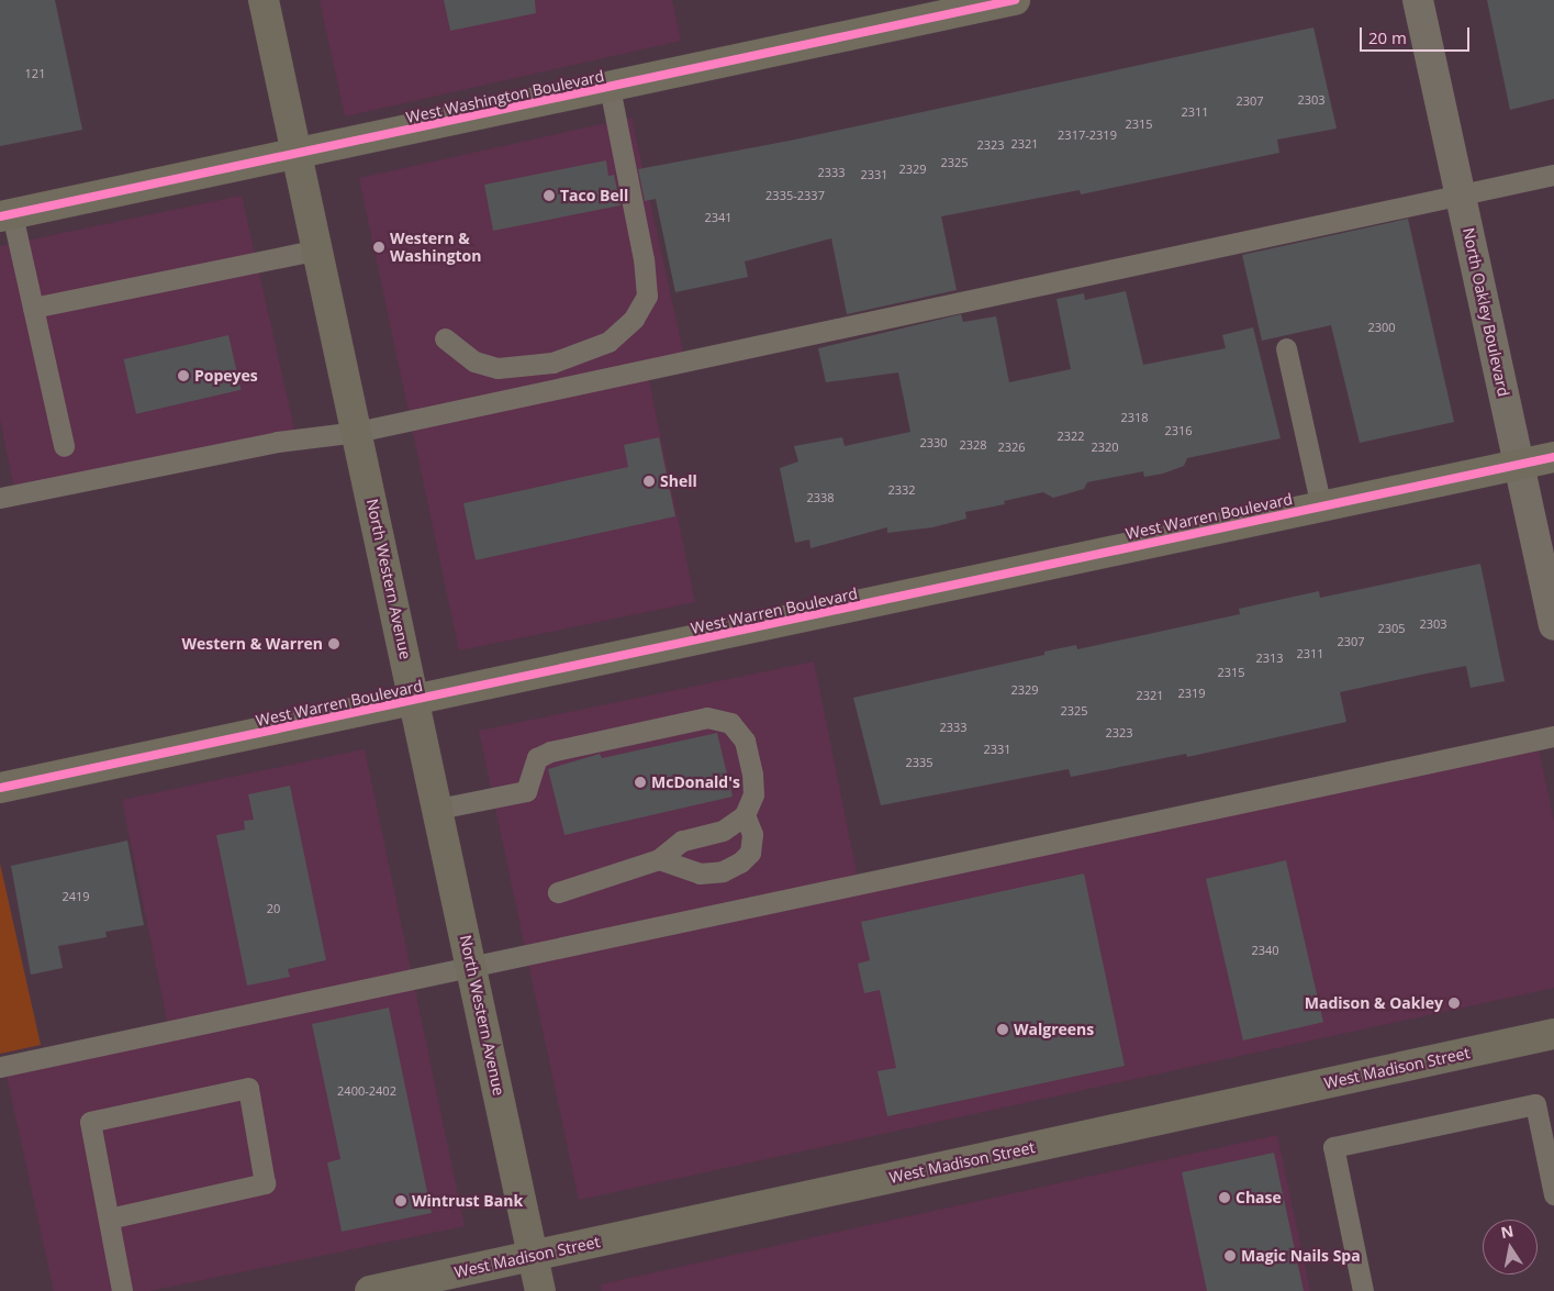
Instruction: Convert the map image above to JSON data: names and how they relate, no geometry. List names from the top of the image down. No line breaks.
{"streets":{"street":["West Washington Boulevard","North Oakley Boulevard","West Warren Boulevard","North Western Avenue","West Madison Street"]},"crossings":[["West Washington Boulevard","North Western Avenue"],["North Oakley Boulevard","West Warren Boulevard"],["West Warren Boulevard","North Western Avenue"],["North Western Avenue","West Madison Street"]],"places":["Taco Bell","Western & Washington","Popeyes","Shell","Western & Warren","McDonald's","Madison & Oakley","Walgreens","Chase","Wintrust Bank","Magic Nails Spa"],"house_numbers":["121","2303","2307","2311","2315","2317-2319","2321","2323","2325","2329","2333","2331","2335-2337","2341","2300","2318","2316","2322","2330","2328","2326","2320","2332","2338","2303","2305","2307","2311","2313","2315","2329","2319","2321","2325","2333","2323","2331","2335","2419","20","2340","2400-2402"],"scale_bar":"20 m","north":"top"}
